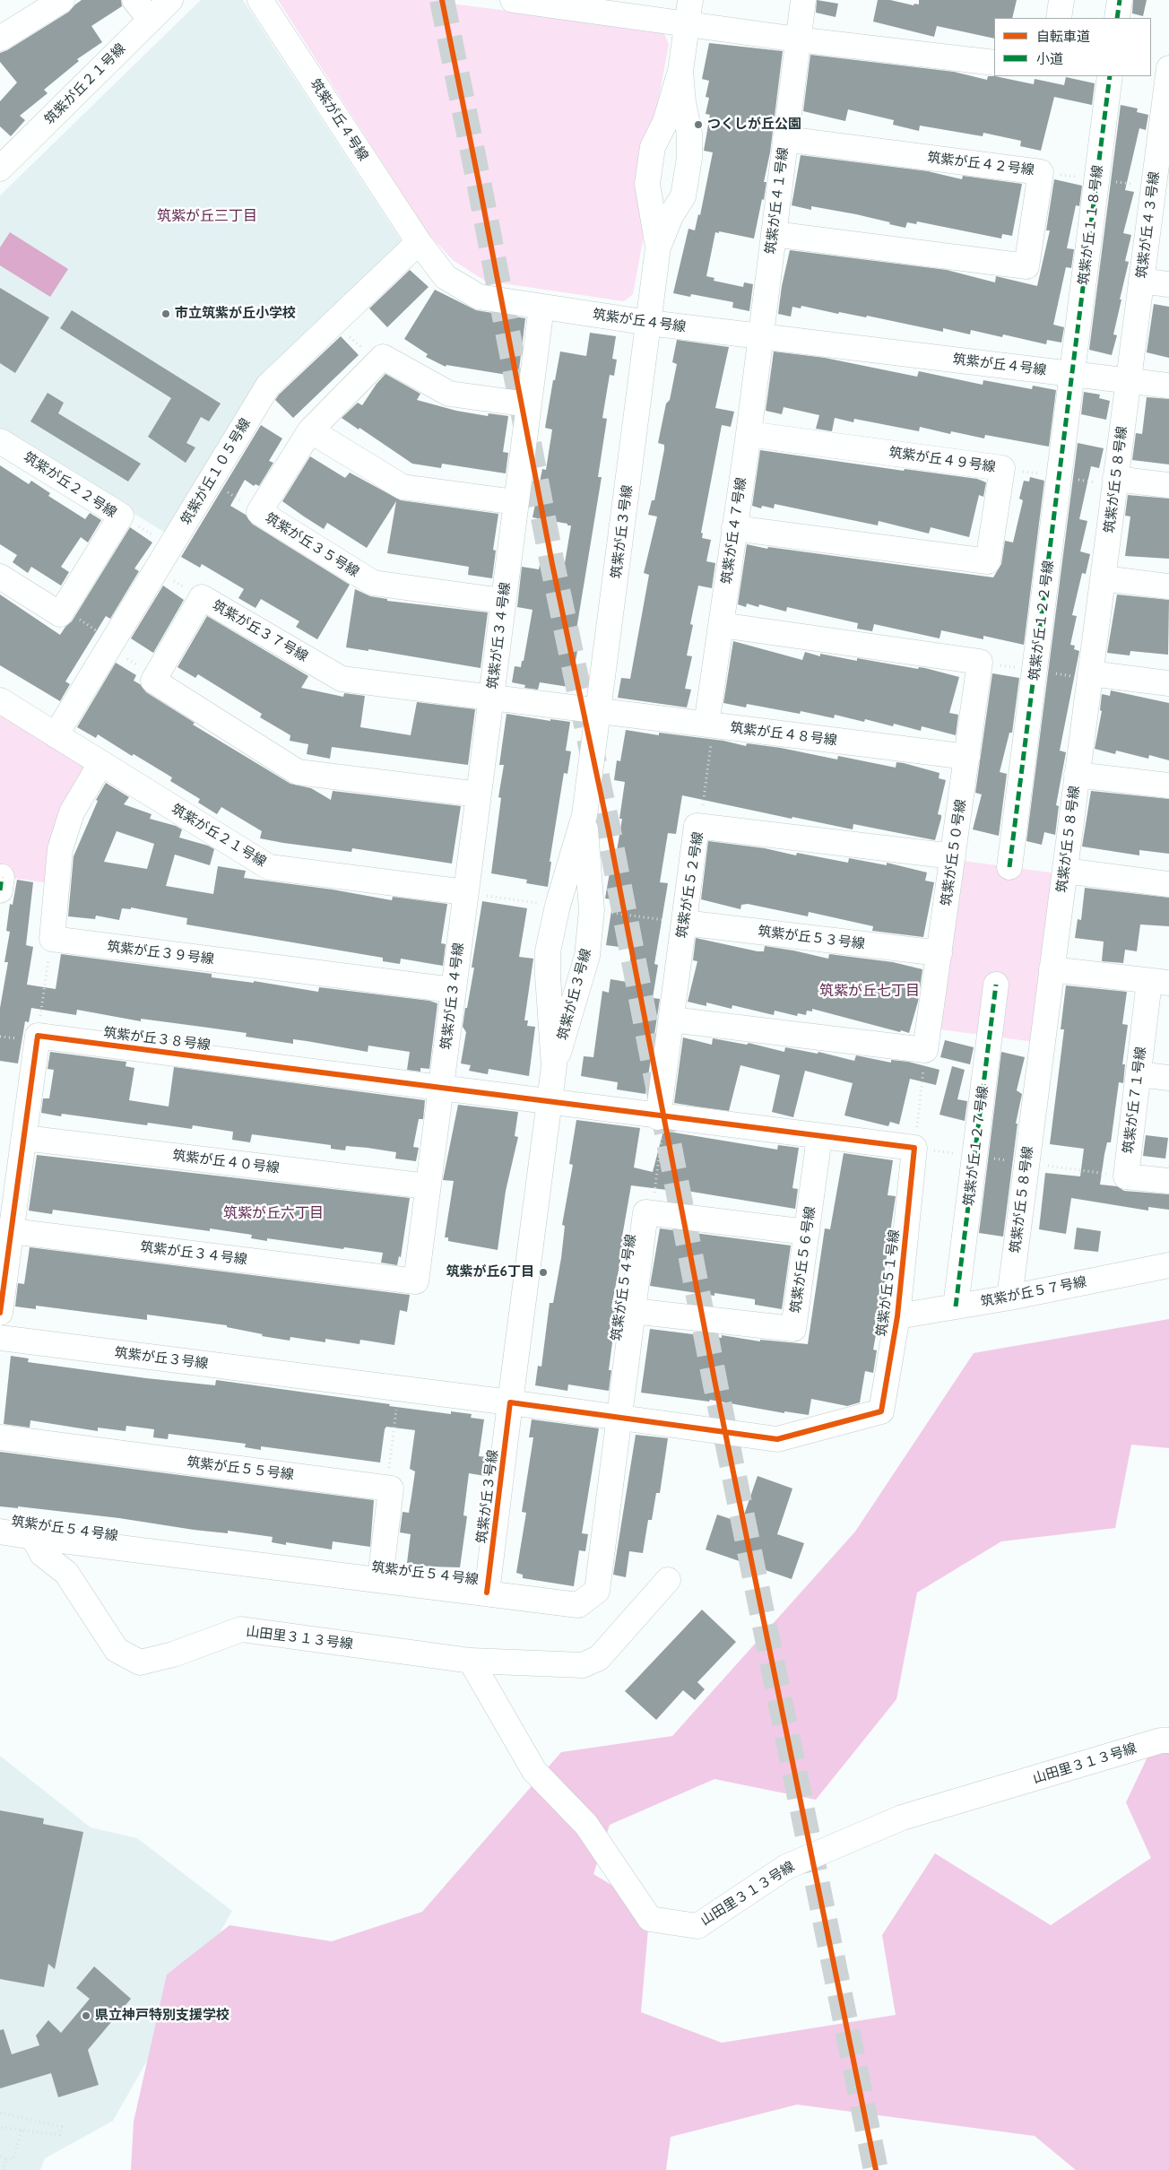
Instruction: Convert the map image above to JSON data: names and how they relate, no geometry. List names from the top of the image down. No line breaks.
{"streets":{"street":["筑紫が丘２１号線","筑紫が丘４号線","筑紫が丘４２号線","筑紫が丘４１号線","筑紫が丘１１８号線","筑紫が丘４３号線","筑紫が丘４９号線","筑紫が丘１０５号線","筑紫が丘５８号線","筑紫が丘２２号線","筑紫が丘４７号線","筑紫が丘３号線","筑紫が丘３５号線","筑紫が丘１２２号線","筑紫が丘３７号線","筑紫が丘３４号線","筑紫が丘４８号線","筑紫が丘５０号線","筑紫が丘５２号線","筑紫が丘５３号線","筑紫が丘３９号線","筑紫が丘３８号線","筑紫が丘７１号線","筑紫が丘１２７号線","筑紫が丘４０号線","筑紫が丘５６号線","筑紫が丘５１号線","筑紫が丘５４号線","筑紫が丘５７号線","筑紫が丘５５号線","山田里３１３号線"]},"crossings":[["筑紫が丘２１号線","筑紫が丘１０５号線"],["筑紫が丘２１号線","筑紫が丘３４号線"],["筑紫が丘４号線","筑紫が丘４１号線"],["筑紫が丘４号線","筑紫が丘１１８号線"],["筑紫が丘４号線","筑紫が丘４３号線"],["筑紫が丘４号線","筑紫が丘１０５号線"],["筑紫が丘４号線","筑紫が丘５８号線"],["筑紫が丘４号線","筑紫が丘４７号線"],["筑紫が丘４号線","筑紫が丘３号線"],["筑紫が丘４号線","筑紫が丘１２２号線"],["筑紫が丘４号線","筑紫が丘３４号線"],["筑紫が丘４２号線","筑紫が丘４１号線"],["筑紫が丘４１号線","筑紫が丘４７号線"],["筑紫が丘１１８号線","筑紫が丘１２２号線"],["筑紫が丘４３号線","筑紫が丘５８号線"],["筑紫が丘４９号線","筑紫が丘４７号線"],["筑紫が丘５８号線","筑紫が丘５７号線"],["筑紫が丘４７号線","筑紫が丘４８号線"],["筑紫が丘４７号線","筑紫が丘５０号線"],["筑紫が丘３号線","筑紫が丘３７号線"],["筑紫が丘３号線","筑紫が丘４８号線"],["筑紫が丘３号線","筑紫が丘３８号線"],["筑紫が丘３号線","筑紫が丘５１号線"],["筑紫が丘３号線","筑紫が丘５４号線"],["筑紫が丘３５号線","筑紫が丘３４号線"],["筑紫が丘３７号線","筑紫が丘３４号線"],["筑紫が丘３７号線","筑紫が丘４８号線"],["筑紫が丘３４号線","筑紫が丘３９号線"],["筑紫が丘３４号線","筑紫が丘３８号線"],["筑紫が丘３４号線","筑紫が丘４０号線"],["筑紫が丘４８号線","筑紫が丘５０号線"],["筑紫が丘５０号線","筑紫が丘５２号線"],["筑紫が丘５０号線","筑紫が丘５３号線"],["筑紫が丘５２号線","筑紫が丘５３号線"],["筑紫が丘１２７号線","筑紫が丘５７号線"],["筑紫が丘５６号線","筑紫が丘５４号線"],["筑紫が丘５１号線","筑紫が丘５４号線"],["筑紫が丘５１号線","筑紫が丘５７号線"],["筑紫が丘５４号線","山田里３１３号線"]],"districts":["筑紫が丘三丁目","筑紫が丘七丁目","筑紫が丘六丁目"],"places":["つくしが丘公園","市立筑紫が丘小学校","筑紫が丘6丁目","県立神戸特別支援学校"],"legend":["自転車道","小道"]}
